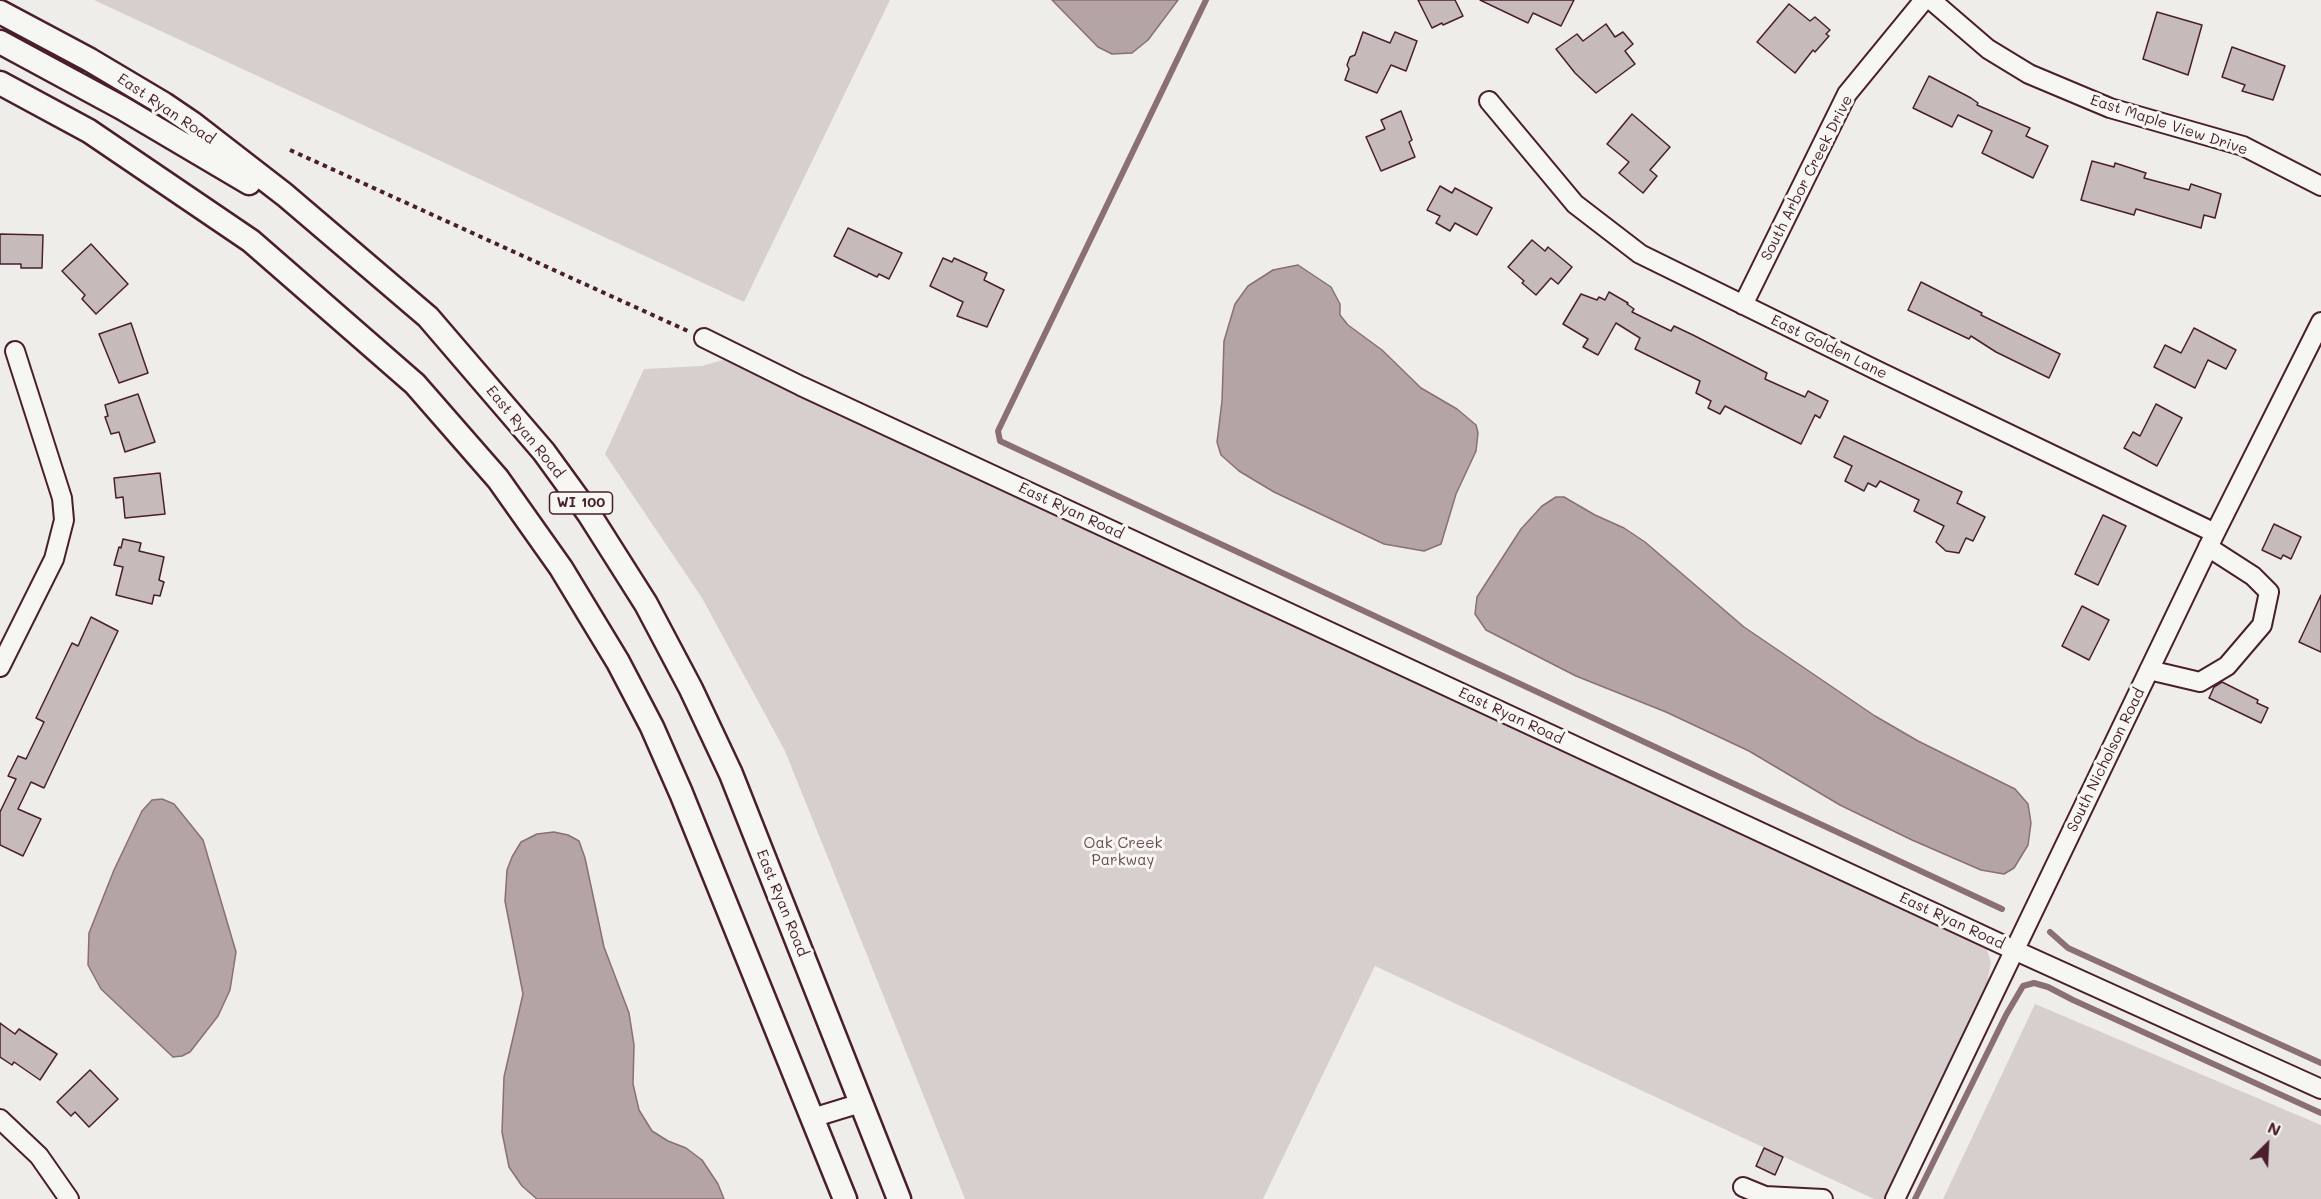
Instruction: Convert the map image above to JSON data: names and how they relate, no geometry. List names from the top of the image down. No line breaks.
{"streets":{"main road":["East Ryan Road","WI 100"],"street":["East Maple View Drive","South Arbor Creek Drive","East Golden Lane","South Nicholson Road"]},"crossings":[["East Ryan Road","South Nicholson Road"],["South Arbor Creek Drive","East Golden Lane"],["East Golden Lane","South Nicholson Road"]],"parks":["Oak Creek Parkway"],"north":"top right"}
